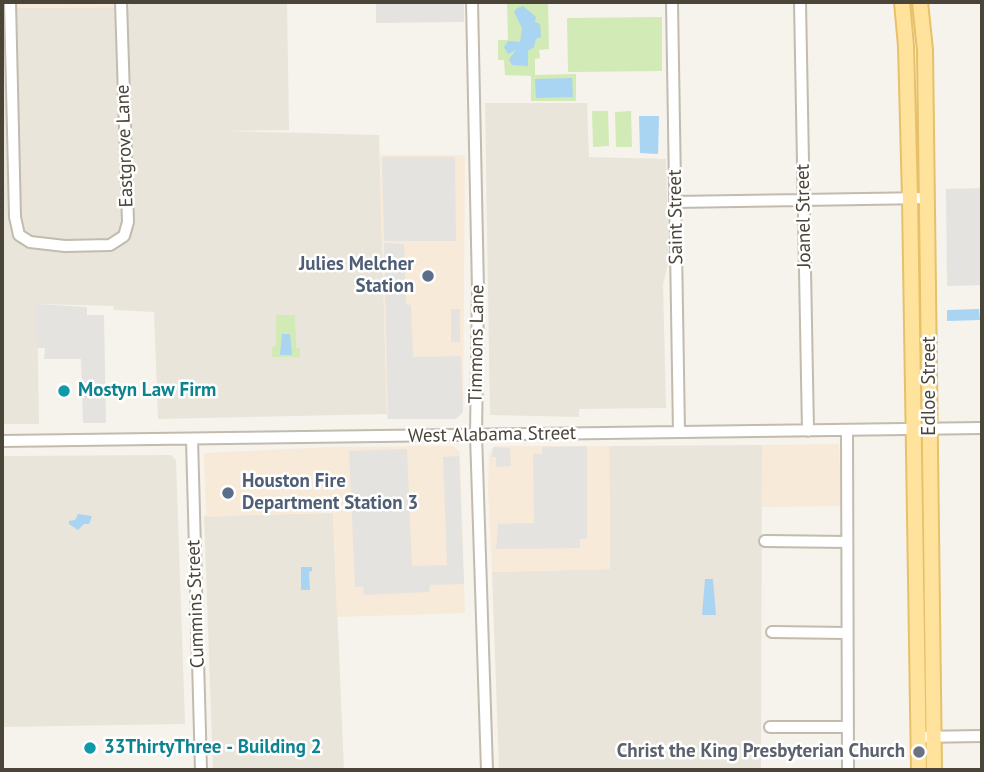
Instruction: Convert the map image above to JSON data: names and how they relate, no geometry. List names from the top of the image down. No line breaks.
{"streets":{"main road":["Edloe Street"],"street":["Eastgrove Lane","Joanel Street","Saint Street","Timmons Lane","West Alabama Street","Cummins Street"]},"crossings":[["Joanel Street","West Alabama Street"],["Saint Street","West Alabama Street"],["Timmons Lane","West Alabama Street"],["Edloe Street","West Alabama Street"],["West Alabama Street","Cummins Street"]],"places":["Julies Melcher Station","Mostyn Law Firm","Houston Fire Department Station 3","33ThirtyThree - Building 2","Christ the King Presbyterian Church"]}
